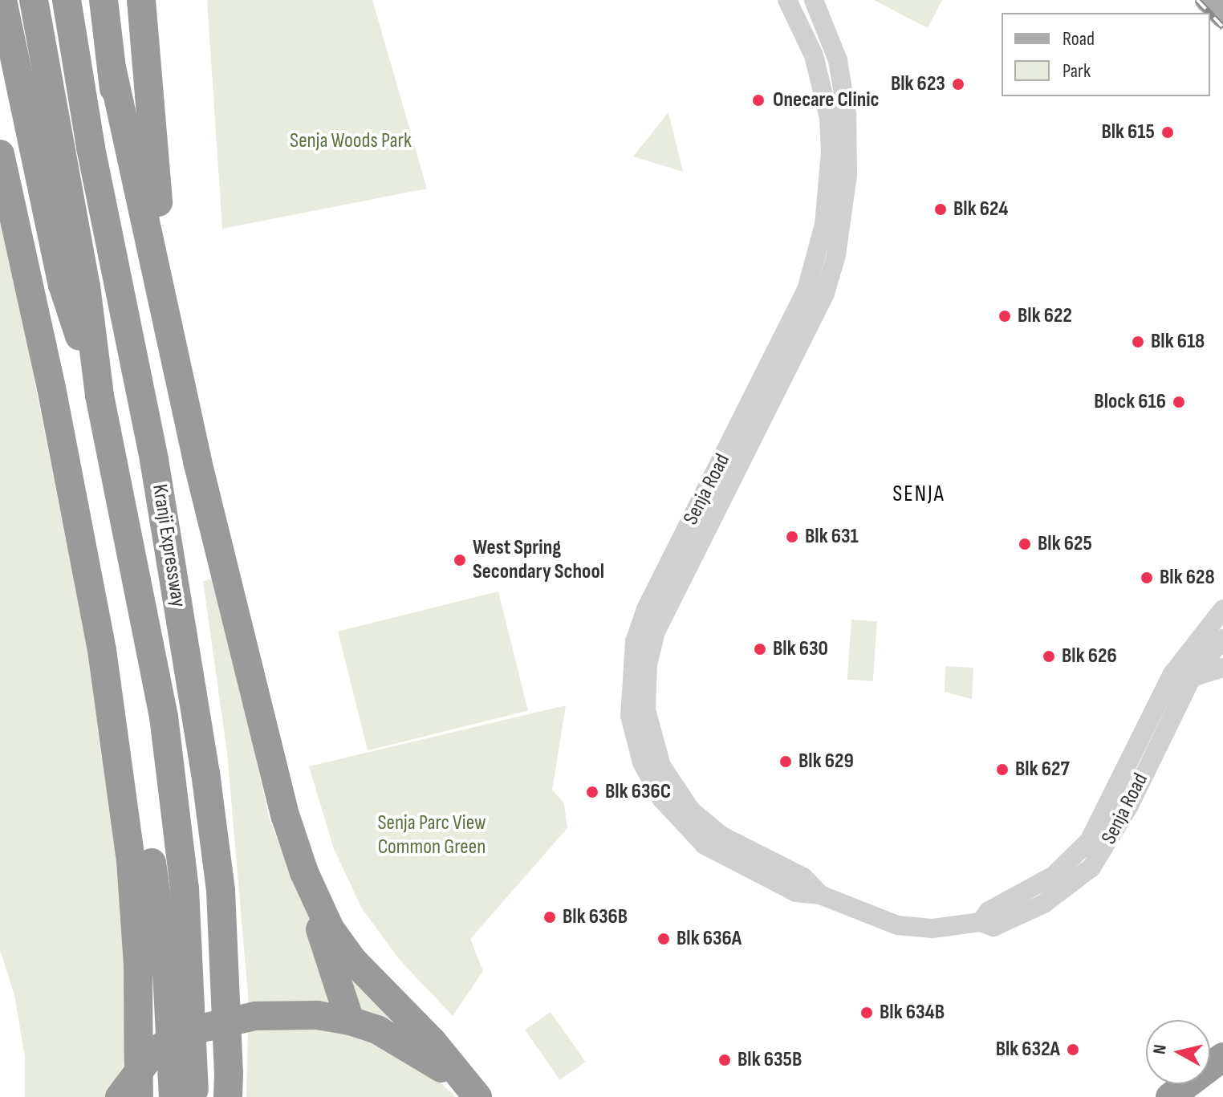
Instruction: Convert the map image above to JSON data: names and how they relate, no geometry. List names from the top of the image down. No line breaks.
{"streets":{"highway":["Kranji Expressway"],"street":["Senja Road"]},"districts":["SENJA"],"parks":["Senja Woods Park","Senja Parc View Common Green"],"places":["Blk 623","Onecare Clinic","Blk 615","Blk 624","Blk 622","Blk 618","Block 616","Blk 631","Blk 625","West Spring Secondary School","Blk 628","Blk 630","Blk 626","Blk 629","Blk 627","Blk 636C","Blk 636B","Blk 636A","Blk 634B","Blk 632A","Blk 635B"],"legend":["Road","Park"],"north":"left"}
